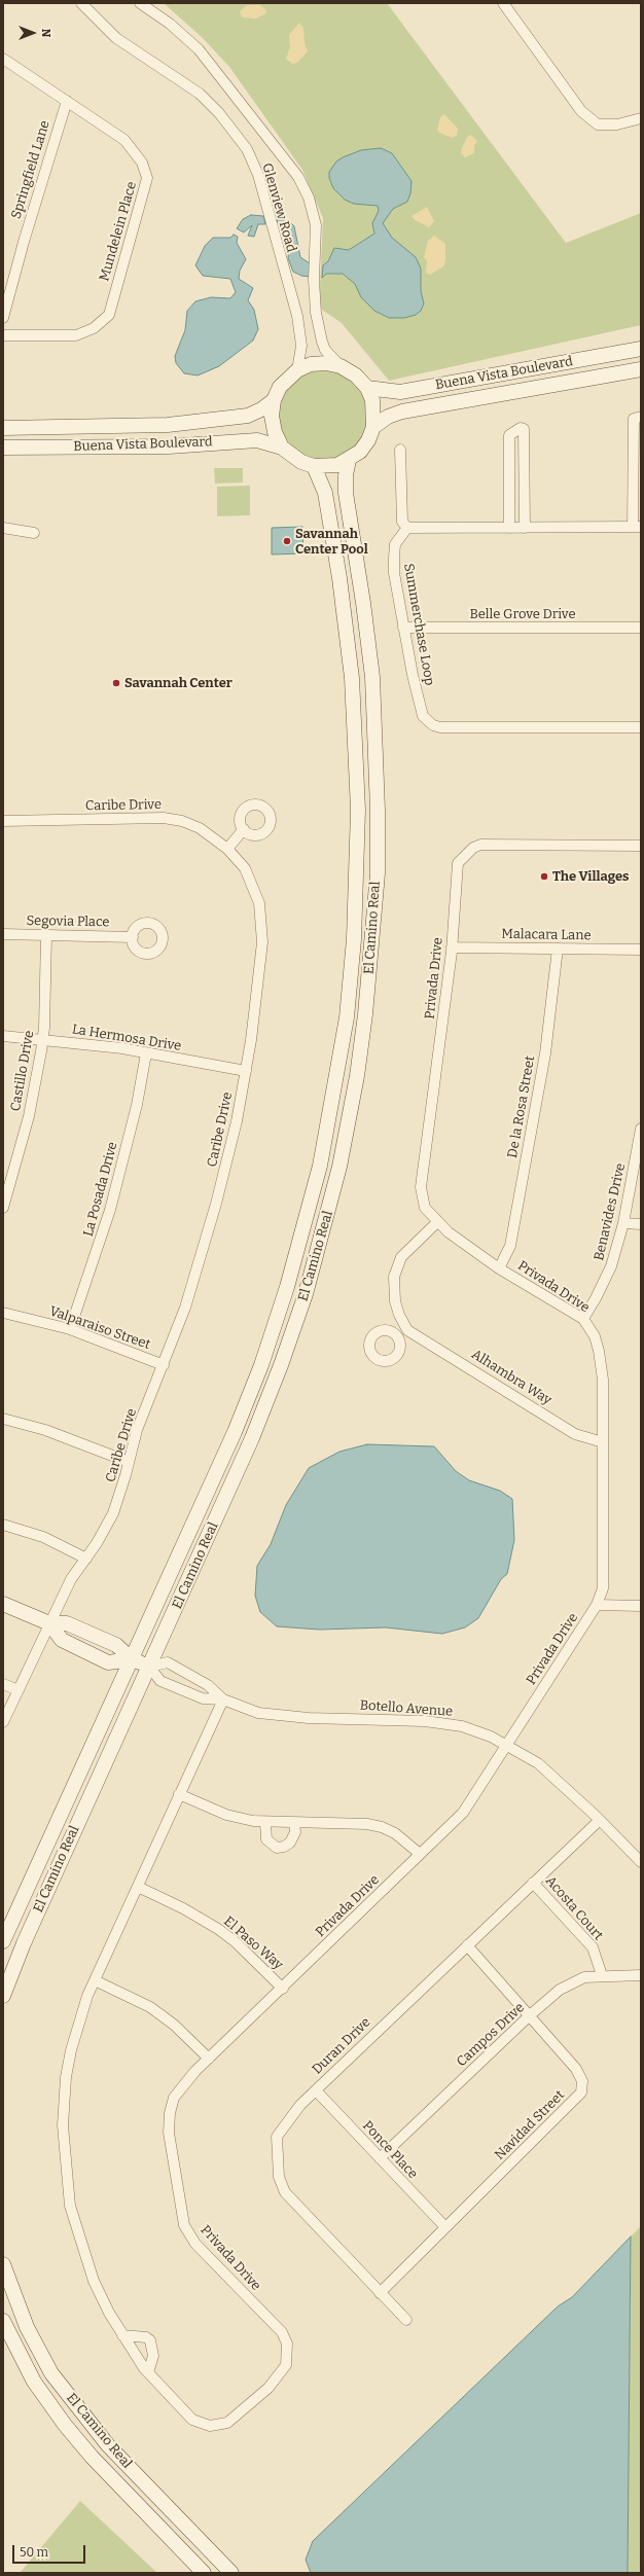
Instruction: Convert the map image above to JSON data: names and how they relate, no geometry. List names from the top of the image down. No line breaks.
{"streets":{"main road":["Buena Vista Boulevard","El Camino Real"],"street":["Springfield Lane","Glenview Road","Mundelein Place","Belle Grove Drive","Summerchase Loop","Caribe Drive","Segovia Place","Malacara Lane","Privada Drive","La Hermosa Drive","Castillo Drive","De la Rosa Street","La Posada Drive","Benavides Drive","Valparaiso Street","Alhambra Way","Botello Avenue","Acosta Court","El Paso Way","Campos Drive","Duran Drive","Navidad Street","Ponce Place"]},"crossings":[["Springfield Lane","Mundelein Place"],["Glenview Road","Buena Vista Boulevard"],["Glenview Road","El Camino Real"],["Buena Vista Boulevard","El Camino Real"],["Belle Grove Drive","Summerchase Loop"],["Caribe Drive","La Hermosa Drive"],["Caribe Drive","Valparaiso Street"],["Segovia Place","Castillo Drive"],["El Camino Real","Botello Avenue"],["Malacara Lane","Privada Drive"],["Malacara Lane","De la Rosa Street"],["Privada Drive","De la Rosa Street"],["Privada Drive","Benavides Drive"],["Privada Drive","Alhambra Way"],["Privada Drive","Botello Avenue"],["Privada Drive","El Paso Way"],["La Hermosa Drive","Castillo Drive"],["La Hermosa Drive","La Posada Drive"],["La Posada Drive","Valparaiso Street"],["Botello Avenue","Duran Drive"],["Acosta Court","Campos Drive"],["Acosta Court","Duran Drive"],["Campos Drive","Navidad Street"],["Campos Drive","Ponce Place"],["Duran Drive","Navidad Street"],["Duran Drive","Ponce Place"],["Navidad Street","Ponce Place"]],"places":["Savannah Center Pool","Savannah Center","The Villages"],"scale_bar":"50 m","north":"right"}
